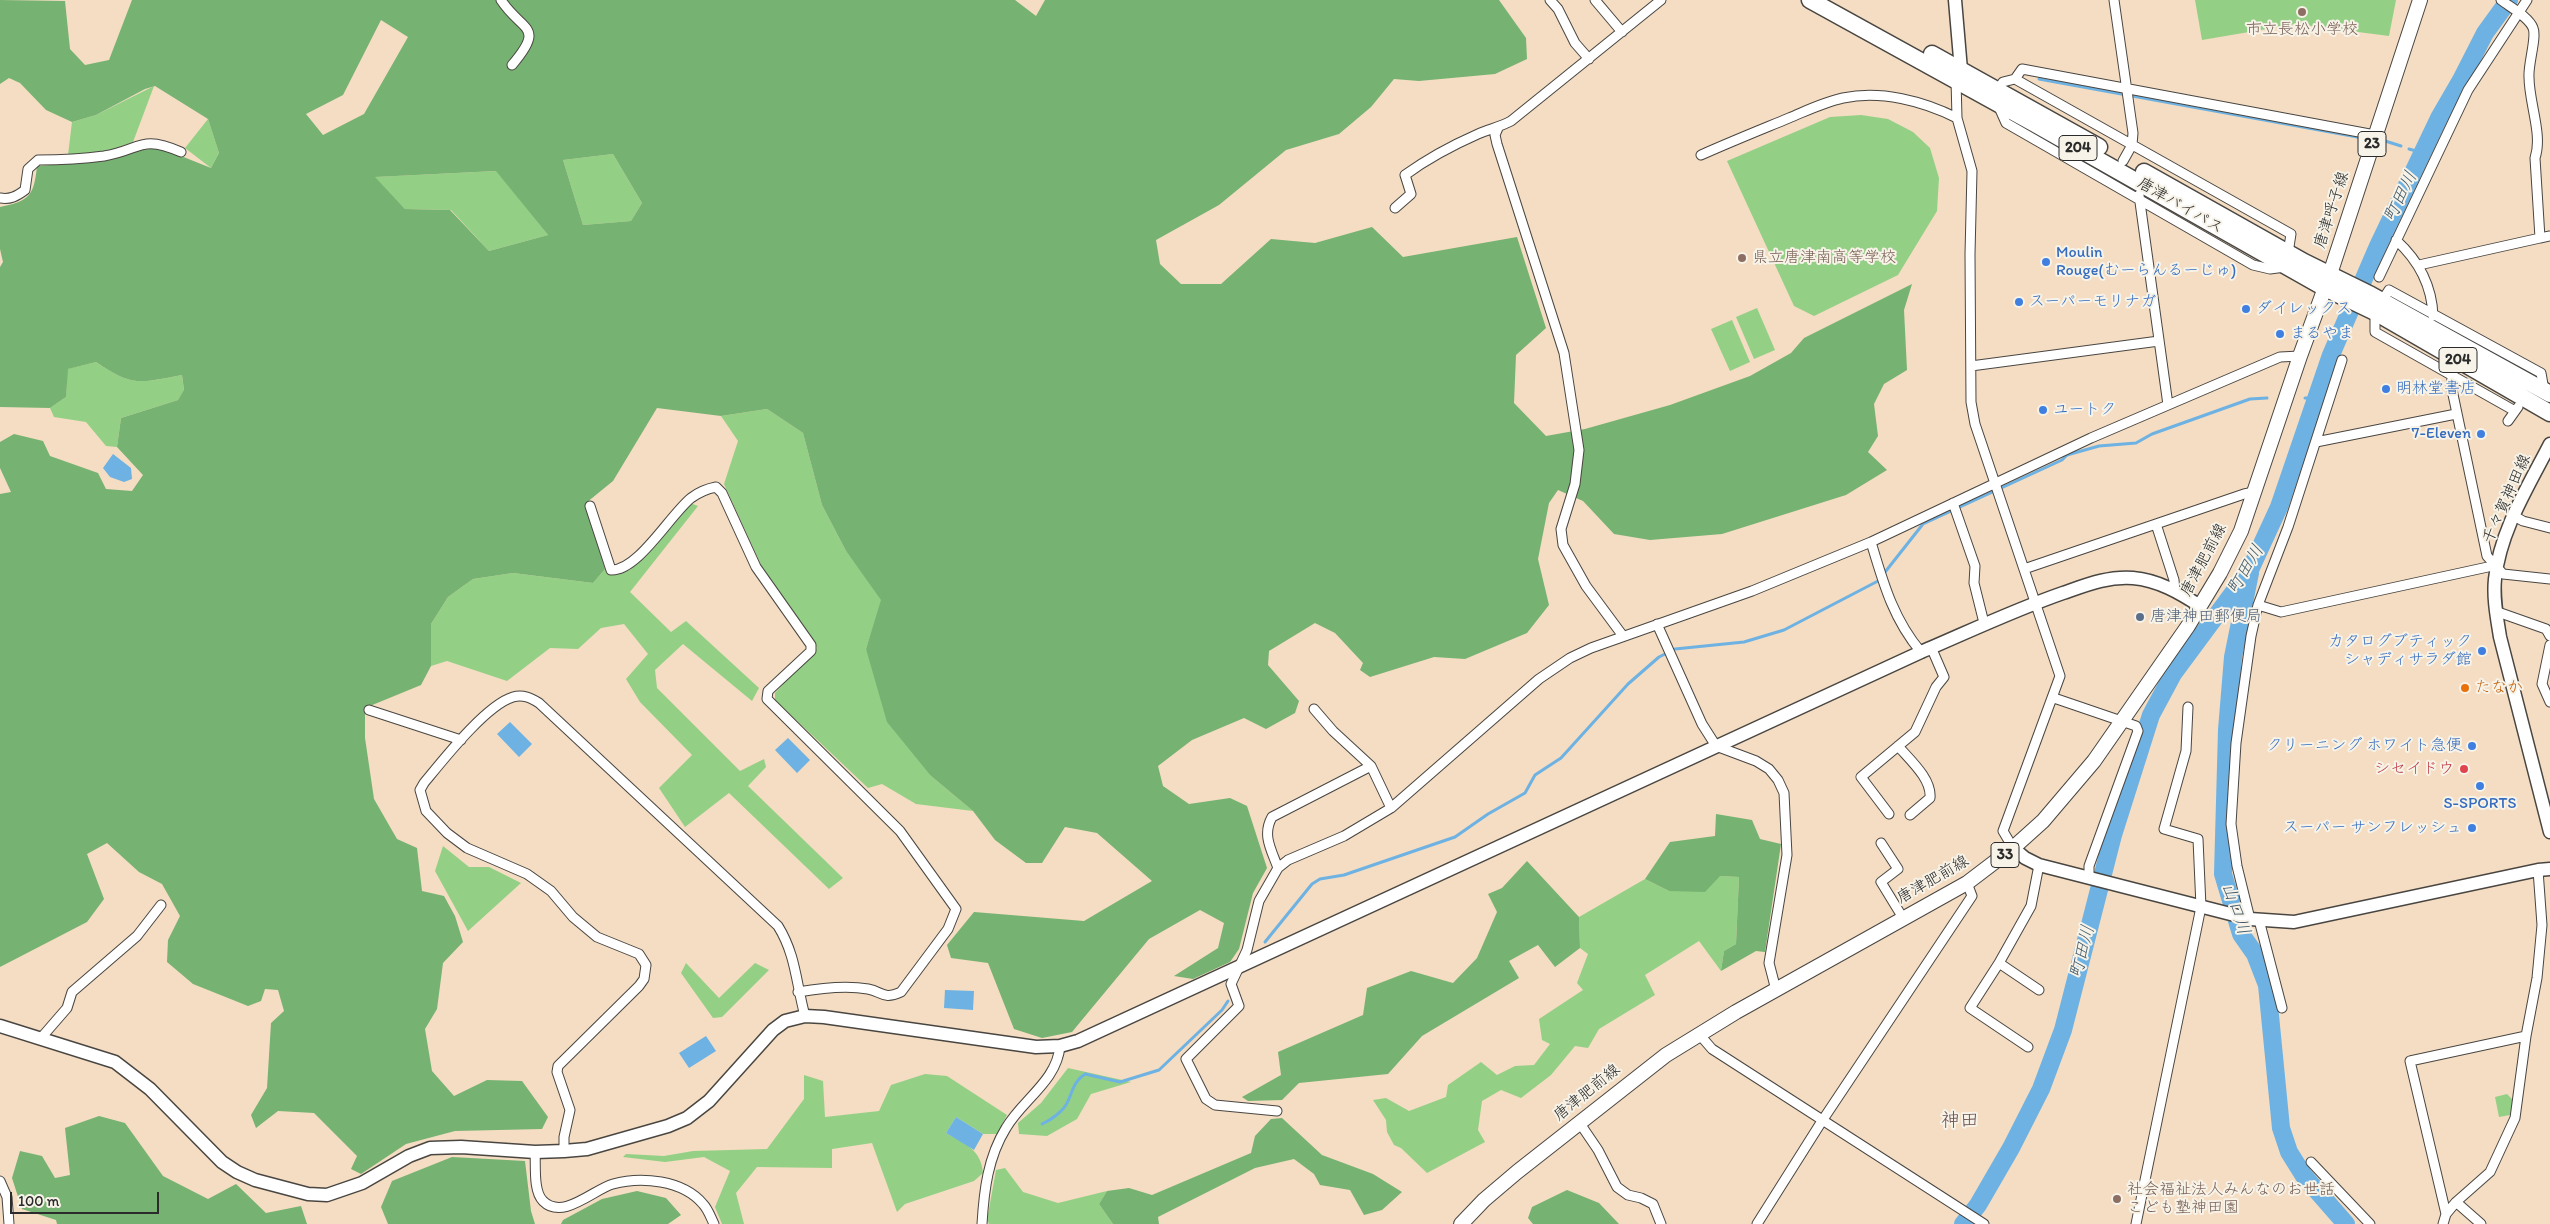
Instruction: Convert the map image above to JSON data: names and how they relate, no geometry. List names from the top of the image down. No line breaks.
{"streets":{"highway":["204","唐津バイパス"],"main road":["23","唐津呼子線","唐津肥前線","33"],"street":["千々賀神田線"]},"crossings":[["唐津バイパス","唐津呼子線"],["唐津バイパス","唐津肥前線"],["唐津呼子線","唐津肥前線"]],"districts":["神田"],"water":["町田川","山口川"],"places":["市立長松小学校","県立唐津南高等学校","Moulin Rouge(むーらんるーじゅ)","スーパーモリナガ","ダイレックス","まるやま","明林堂書店","ユートク","7-Eleven","唐津神田郵便局","カタログブティック シャディサラダ館","たなか","クリーニング ホワイト急便","シセイドウ","S-SPORTS","スーパー サンフレッシュ","社会福祉法人みんなのお世話 こども塾神田園"],"scale_bar":"100 m"}
